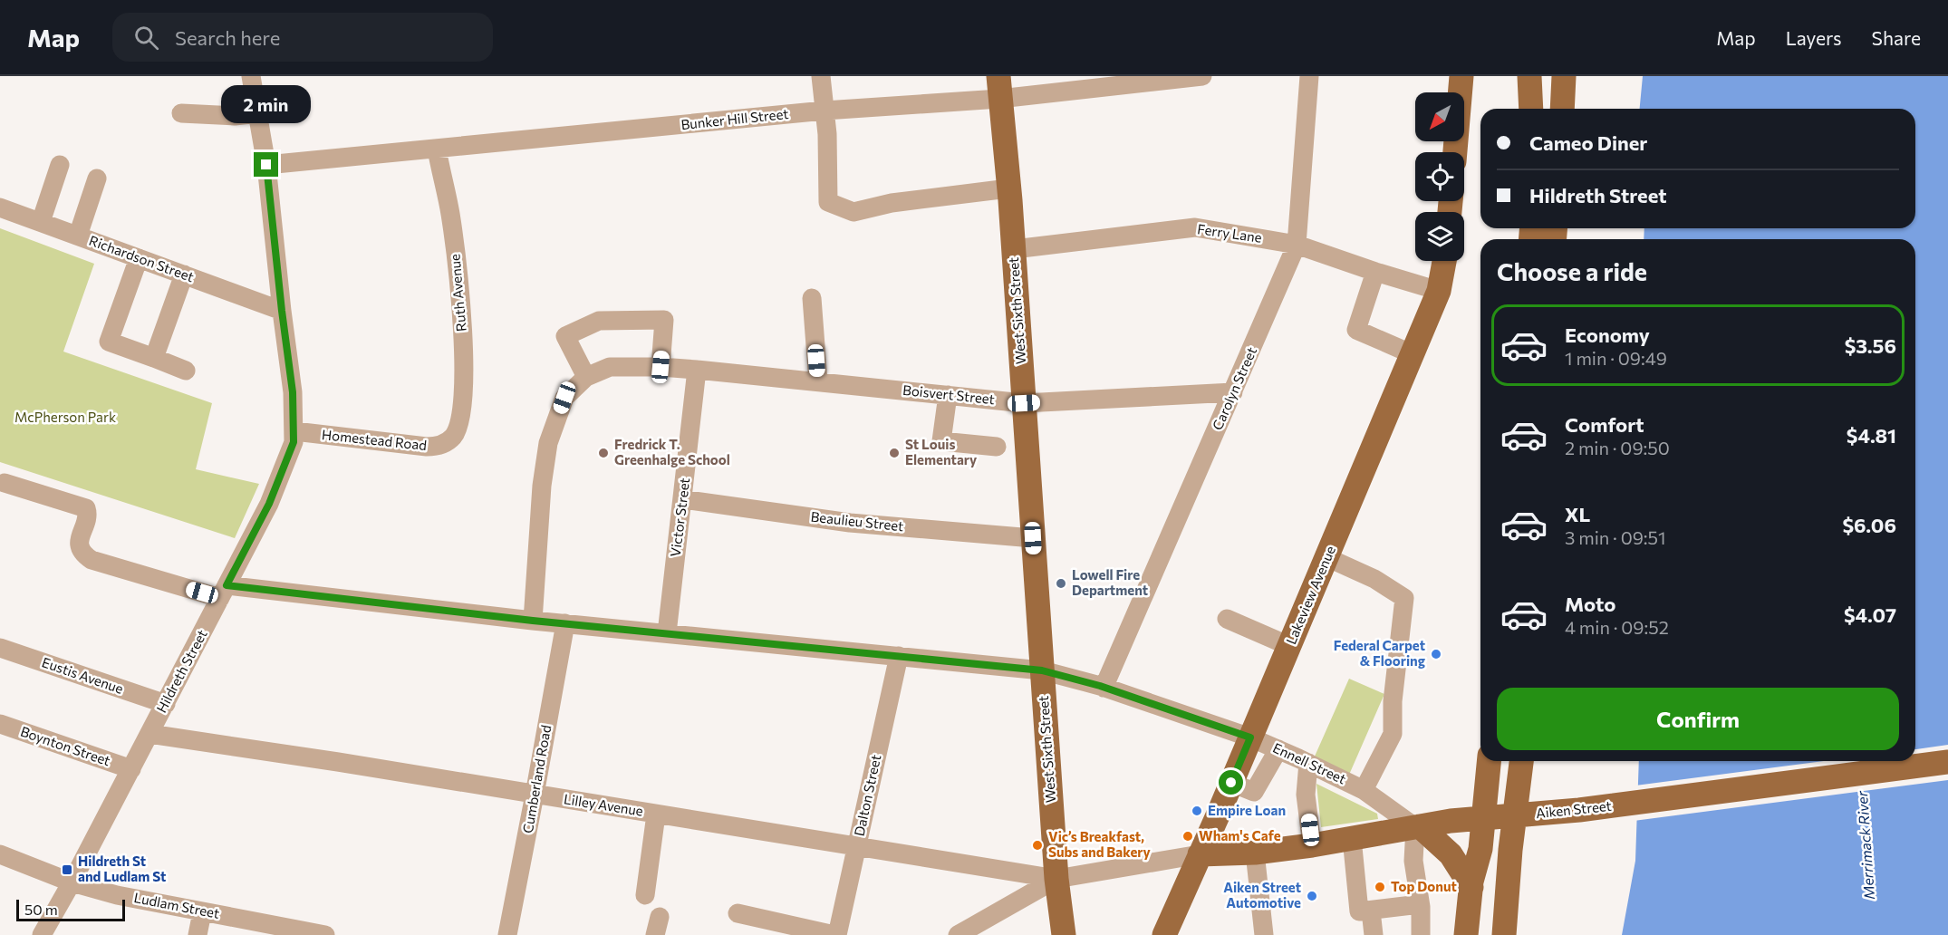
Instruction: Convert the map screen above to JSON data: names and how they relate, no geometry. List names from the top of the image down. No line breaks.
{"streets":{"main road":["West Sixth Street","Lakeview Avenue","Aiken Street"],"street":["Bunker Hill Street","Ferry Lane","Richardson Street","Ruth Avenue","Carolyn Street","Boisvert Street","Homestead Road","Victor Street","Beaulieu Street","Hildreth Street","Eustis Avenue","Boynton Street","Ennell Street","Cumberland Road","Dalton Street","Lilley Avenue","Ludlam Street"]},"crossings":[["Bunker Hill Street","Ruth Avenue"],["Bunker Hill Street","West Sixth Street"],["Bunker Hill Street","Hildreth Street"],["Ferry Lane","West Sixth Street"],["Ferry Lane","Carolyn Street"],["Ferry Lane","Lakeview Avenue"],["Richardson Street","Hildreth Street"],["Ruth Avenue","Homestead Road"],["West Sixth Street","Boisvert Street"],["West Sixth Street","Beaulieu Street"],["West Sixth Street","Ennell Street"],["West Sixth Street","Lilley Avenue"],["Carolyn Street","Boisvert Street"],["Carolyn Street","Ennell Street"],["Boisvert Street","Victor Street"],["Homestead Road","Hildreth Street"],["Victor Street","Beaulieu Street"],["Victor Street","Ennell Street"],["Lakeview Avenue","Ennell Street"],["Lakeview Avenue","Aiken Street"],["Hildreth Street","Eustis Avenue"],["Hildreth Street","Boynton Street"],["Hildreth Street","Ennell Street"],["Hildreth Street","Lilley Avenue"],["Hildreth Street","Ludlam Street"],["Ennell Street","Cumberland Road"],["Ennell Street","Dalton Street"],["Ennell Street","Aiken Street"],["Cumberland Road","Lilley Avenue"],["Dalton Street","Lilley Avenue"]],"water":["Merrimack River"],"parks":["McPherson Park"],"places":{"other":["Fredrick T. Greenhalge School","St Louis Elementary","Lowell Fire Department","Federal Carpet & Flooring","Empire Loan","Wham's Cafe","Vic’s Breakfast, Subs and Bakery","Top Donut","Aiken Street Automotive"],"transit":["Hildreth St and Ludlam St"]},"scale_bar":"50 m","north":"bottom left","page":{"header":"Map","search":"Search here","nav":["Map","Layers","Share"],"bubble":"2 min","banner":["Cameo Diner","Hildreth Street"],"heading":"Choose a ride","list":[{"name":"Economy","note":"1 min · 09:49","value":"$3.56"},{"name":"Comfort","note":"2 min · 09:50","value":"$4.81"},{"name":"XL","note":"3 min · 09:51","value":"$6.06"},{"name":"Moto","note":"4 min · 09:52","value":"$4.07"}],"buttons":"Confirm","scale":"50 m"}}
